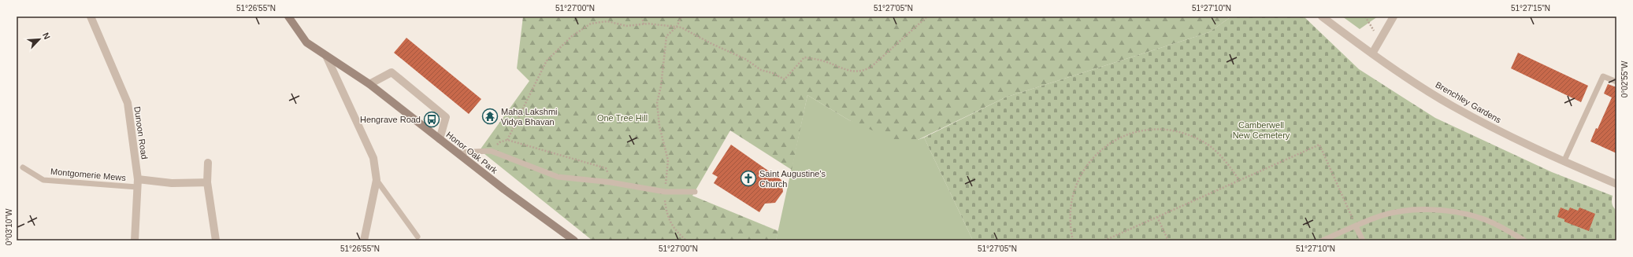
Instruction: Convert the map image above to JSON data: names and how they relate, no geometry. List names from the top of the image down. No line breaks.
{"streets":{"main road":["Honor Oak Park"],"street":["Brenchley Gardens","Dunoon Road"],"lane":["Montgomerie Mews"]},"crossings":[["Dunoon Road","Montgomerie Mews"]],"parks":["One Tree Hill","Camberwell New Cemetery"],"places":{"temple":["Maha Lakshmi Vidya Bhavan"],"bus stop":["Hengrave Road"],"church":["Saint Augustine's Church"]},"north":"top right","coordinates":["51°26'55\"N","51°27'00\"N","51°27'05\"N","51°27'10\"N","51°27'15\"N","0°02'55\"W","0°03'10\"W"]}
